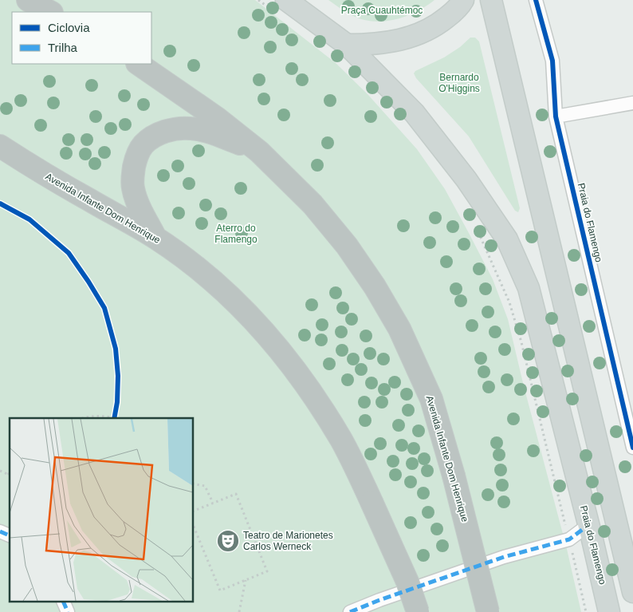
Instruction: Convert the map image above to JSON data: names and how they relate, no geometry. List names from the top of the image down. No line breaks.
{"streets":{"highway":["Avenida Infante Dom Henrique"],"main road":["Praia do Flamengo"]},"parks":["Praça Cuauhtémoc","Bernardo O'Higgins","Aterro do Flamengo"],"places":{"theatre":["Teatro de Marionetes Carlos Werneck"]},"legend":["Ciclovia","Trilha"]}
